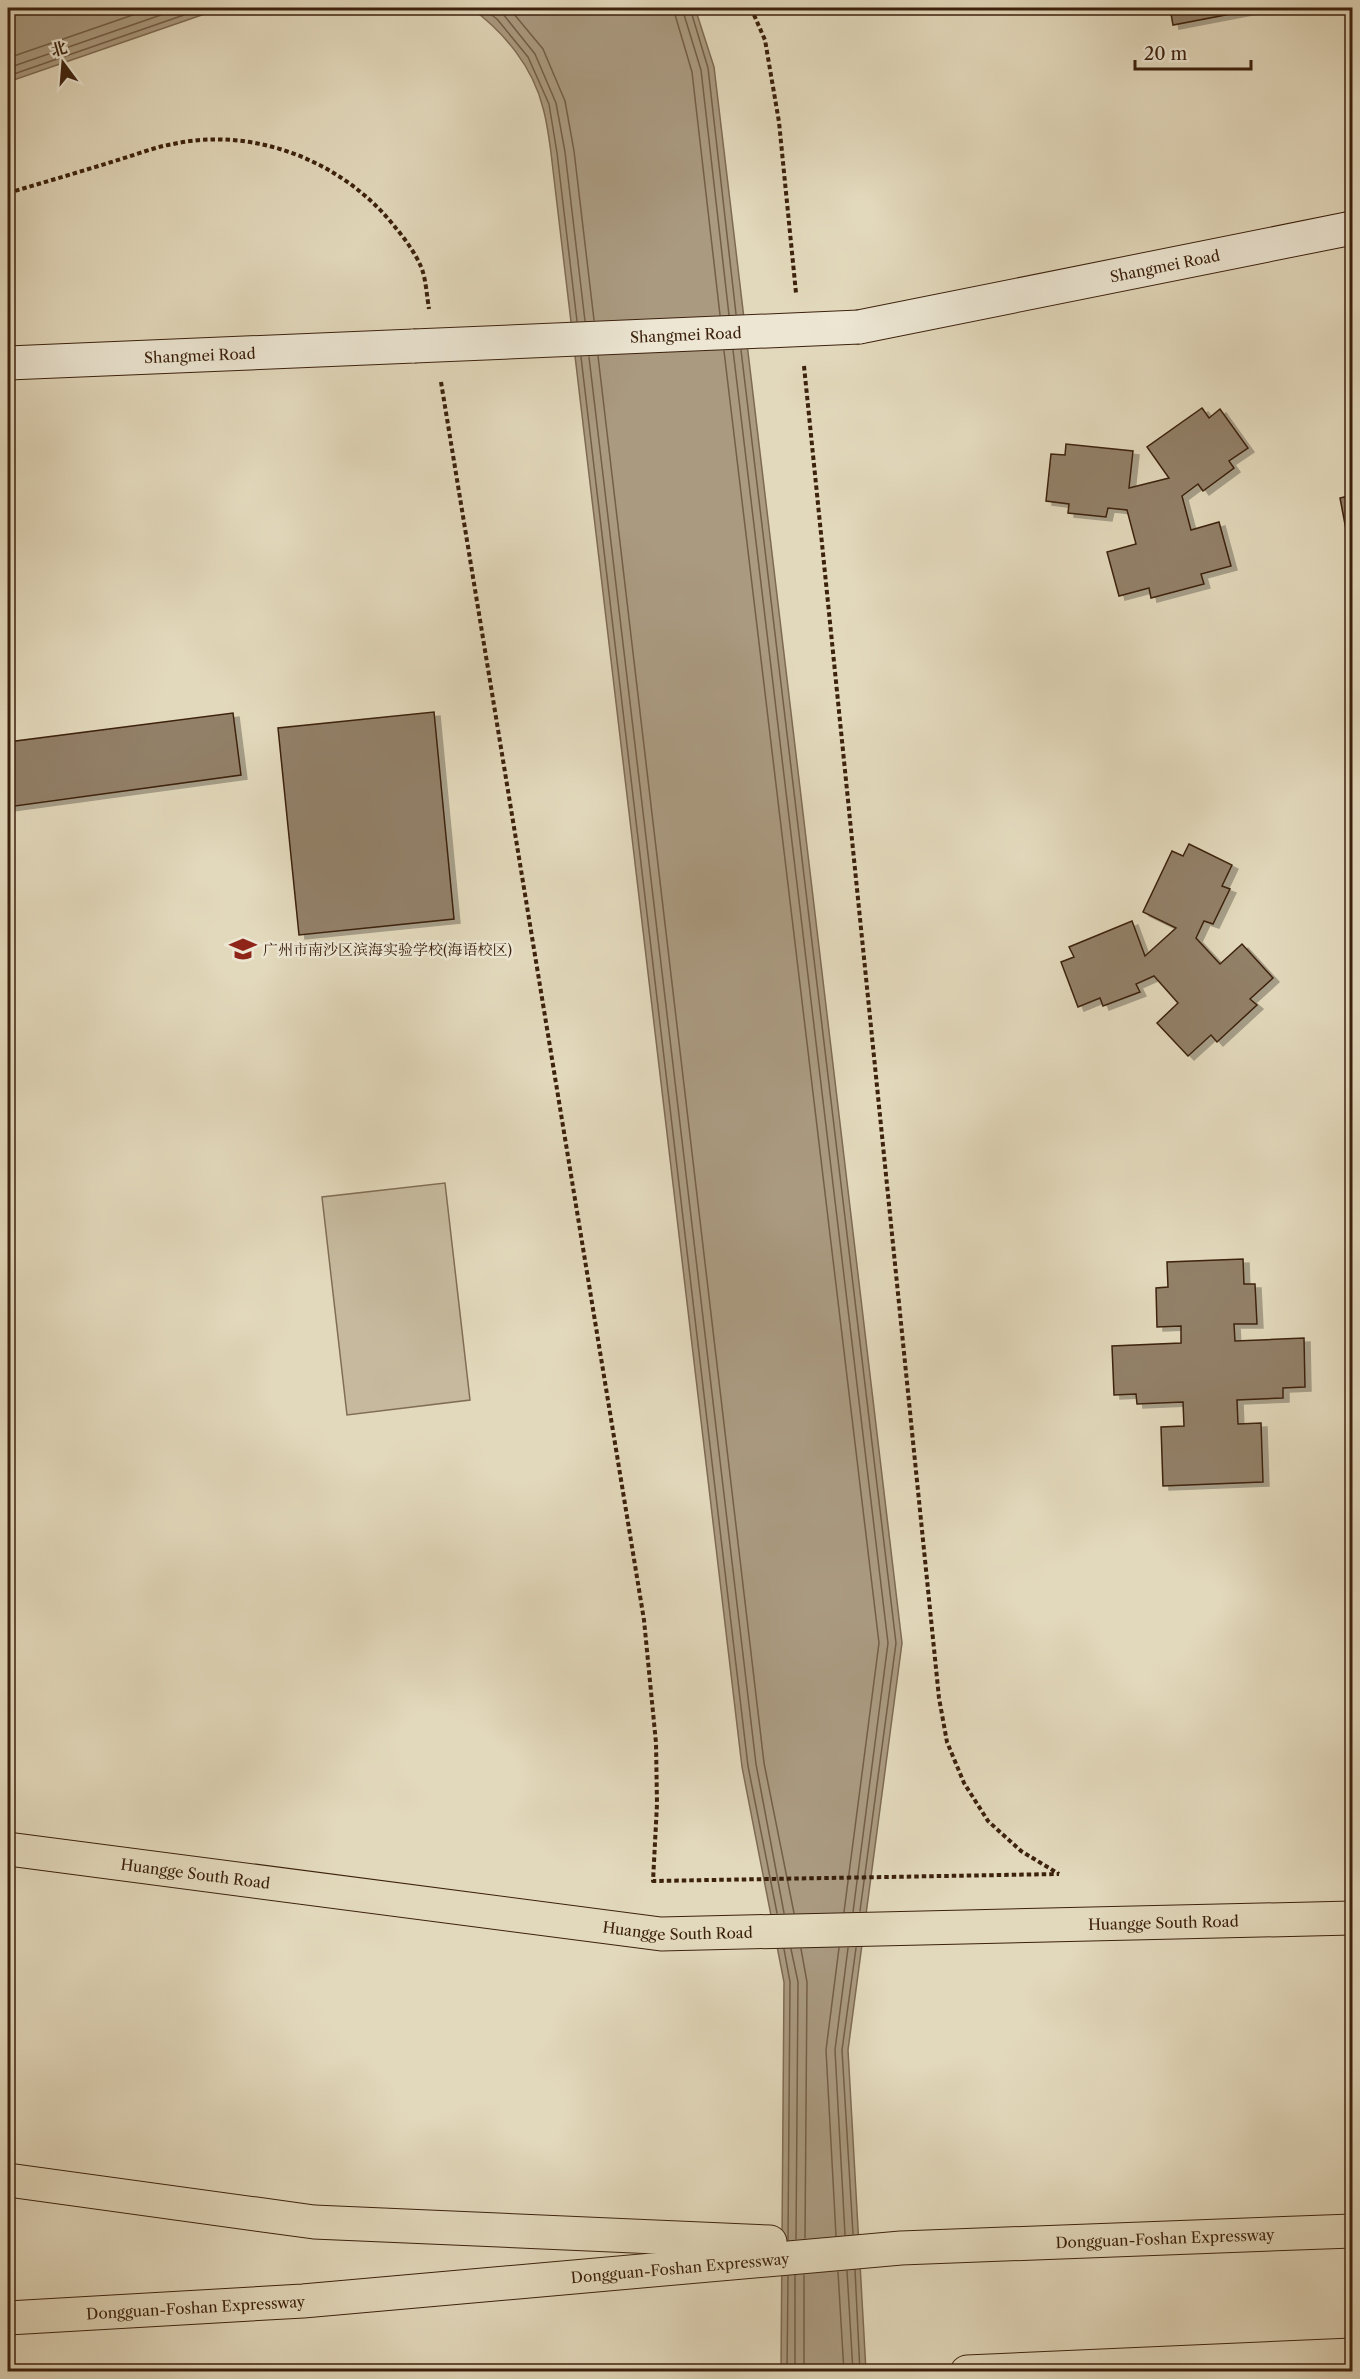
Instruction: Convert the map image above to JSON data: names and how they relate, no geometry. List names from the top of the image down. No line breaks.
{"streets":{"main road":["Huangge South Road","Dongguan-Foshan Expressway"],"street":["Shangmei Road"]},"places":{"school or university":["广州市南沙区滨海实验学校(海语校区)"]},"scale_bar":"20 m","north":"top"}
